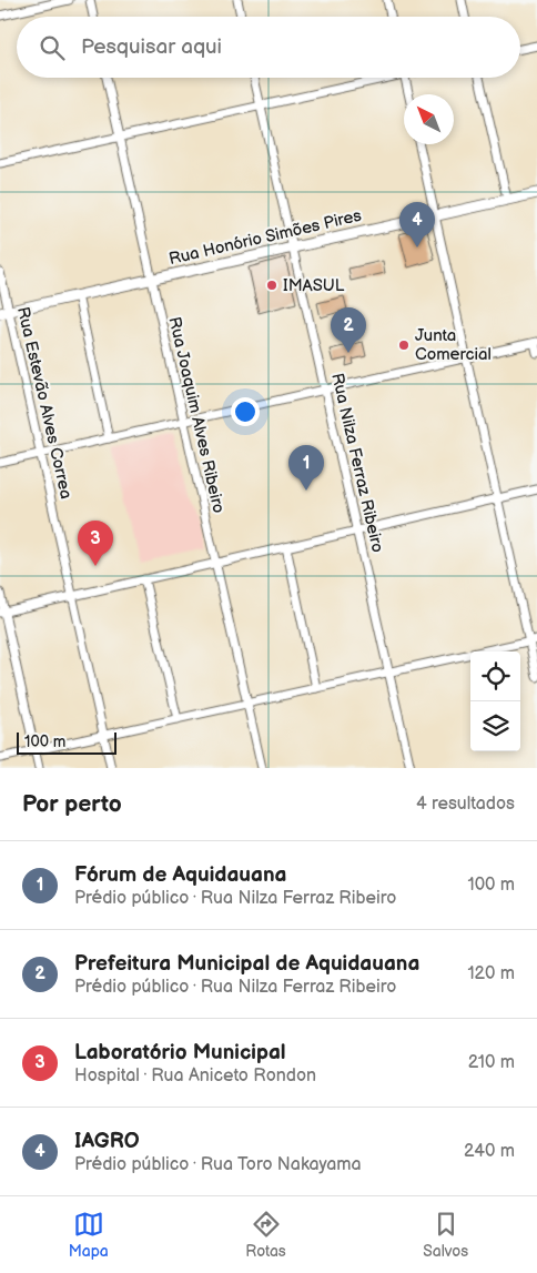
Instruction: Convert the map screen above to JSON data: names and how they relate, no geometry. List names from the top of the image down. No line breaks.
{"streets":{"main road":["Rua Honório Simões Pires"],"street":["Rua Estevão Alves Correa","Rua Joaquim Alves Ribeiro","Rua Nilza Ferraz Ribeiro"]},"crossings":[["Rua Honório Simões Pires","Rua Estevão Alves Correa"],["Rua Honório Simões Pires","Rua Joaquim Alves Ribeiro"],["Rua Honório Simões Pires","Rua Nilza Ferraz Ribeiro"]],"places":["IMASUL","Junta Comercial"],"scale_bar":"100 m","north":"top left","page":{"search":"Pesquisar aqui","pins":["4","2","1","3"],"scale":"100 m","heading":["Por perto","4 resultados"],"list":[{"mark":"1","name":"Fórum de Aquidauana","note":"Prédio público · Rua Nilza Ferraz Ribeiro","value":"100 m"},{"mark":"2","name":"Prefeitura Municipal de Aquidauana","note":"Prédio público · Rua Nilza Ferraz Ribeiro","value":"120 m"},{"mark":"3","name":"Laboratório Municipal","note":"Hospital · Rua Aniceto Rondon","value":"210 m"},{"mark":"4","name":"IAGRO","note":"Prédio público · Rua Toro Nakayama","value":"240 m"}],"nav":["Mapa","Rotas","Salvos"]}}
